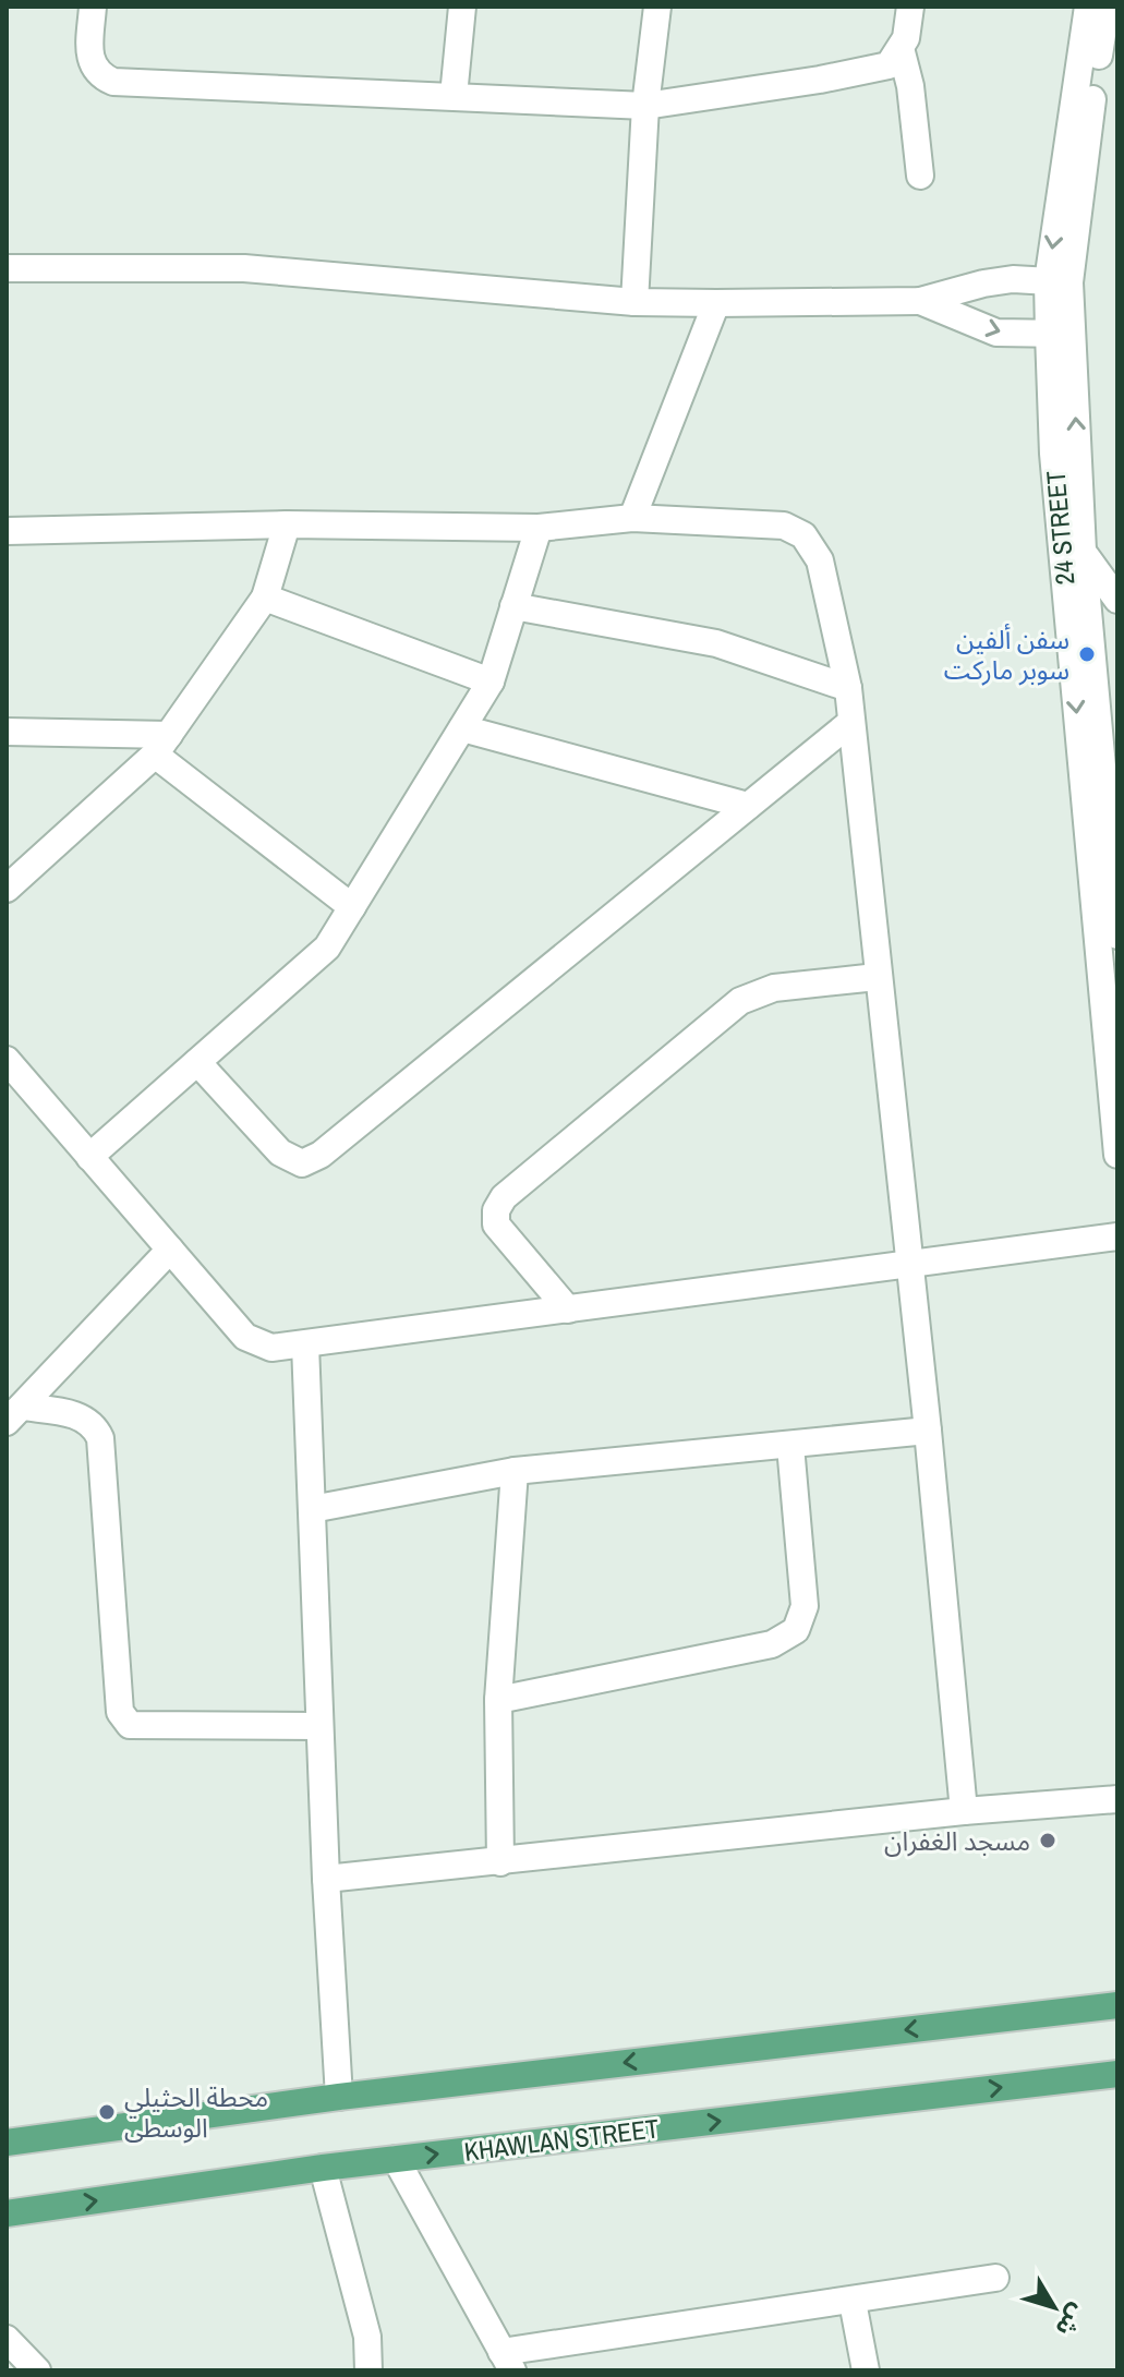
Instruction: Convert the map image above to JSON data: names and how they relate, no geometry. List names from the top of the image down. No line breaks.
{"streets":{"main road":["KHAWLAN STREET"],"street":["24 STREET"]},"places":["سفن ألفين سوبر ماركت","مسجد الغفران","محطة الحثيلي الوسطى"],"north":"bottom right"}
